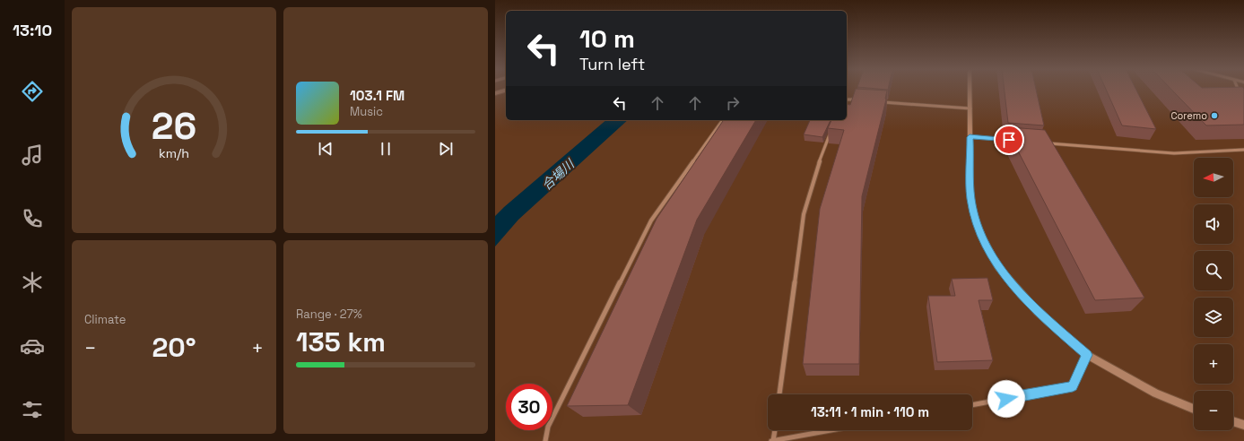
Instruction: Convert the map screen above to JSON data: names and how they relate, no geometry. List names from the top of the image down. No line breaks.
{"water":["合場川"],"places":["Coremo"],"north":"left","page":{"tabs":"13:10","turn":["10 m","Turn left"],"song":["103.1 FM","Music"],"map_buttons":["+","−"],"tile":["Climate",["Range · 27%","135 km"]],"heat":["−","20°","+"],"limit":"30","trip":"13:11 · 1 min · 110 m","gauge":["26","km/h"]}}
